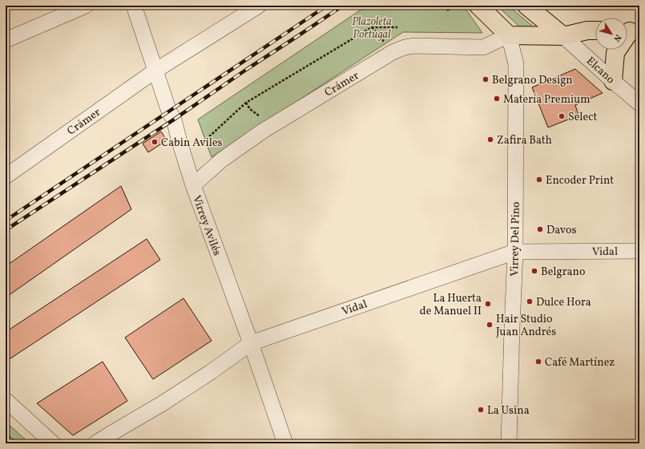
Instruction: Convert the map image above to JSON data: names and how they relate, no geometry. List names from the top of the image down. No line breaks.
{"streets":{"street":["Elcano","Crámer","Virrey Avilés","Virrey Del Pino","Vidal"]},"crossings":[["Crámer","Virrey Avilés"],["Crámer","Virrey Del Pino"],["Virrey Avilés","Vidal"],["Virrey Del Pino","Vidal"]],"parks":["Plazoleta Portugal"],"places":["Belgrano Design","Matería Premium","Select","Zafira Bath","Cabin Aviles","Encoder Print","Davos","Belgrano","Dulce Hora","La Huerta de Manuel II","Hair Studio Juan Andrés","Café Martínez","La Usina"],"north":"bottom right"}
